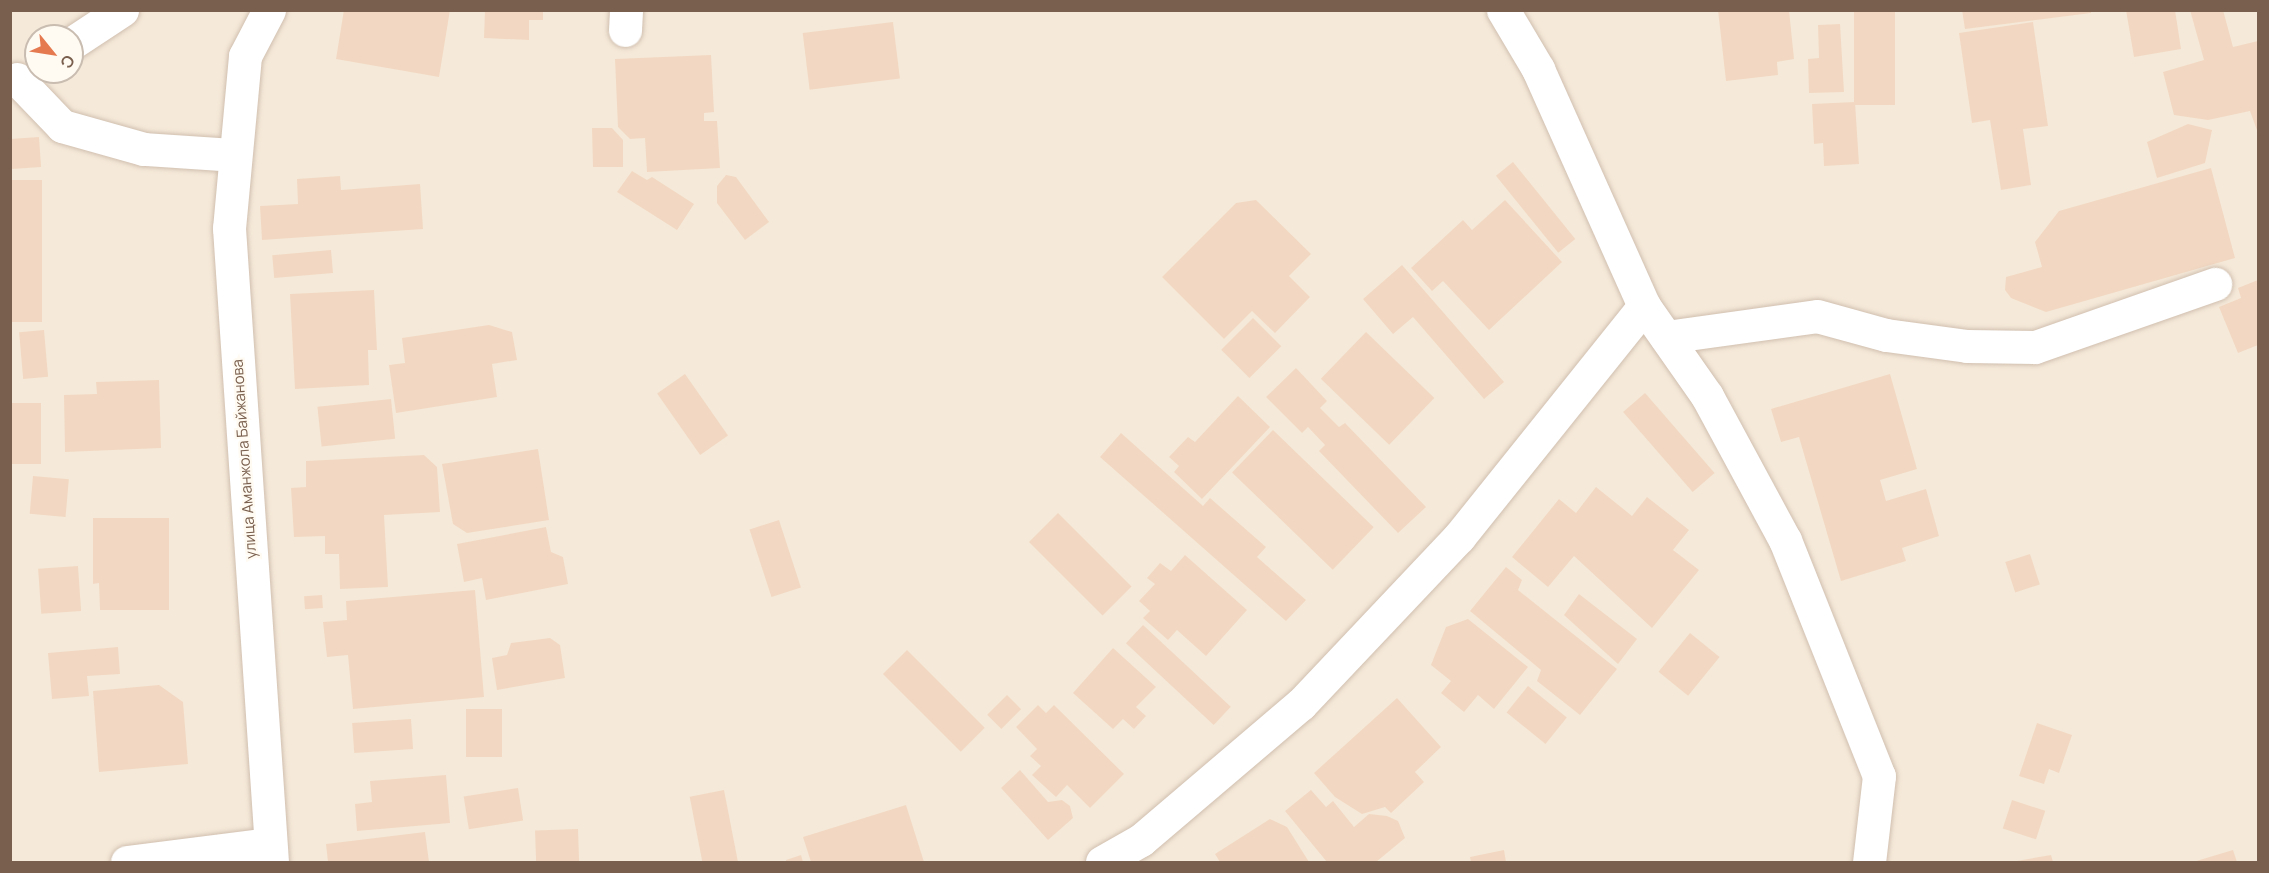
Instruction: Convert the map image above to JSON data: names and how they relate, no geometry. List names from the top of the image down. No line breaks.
{"streets":{"street":["улица Аманжола Байжанова"]},"north":"bottom right"}
